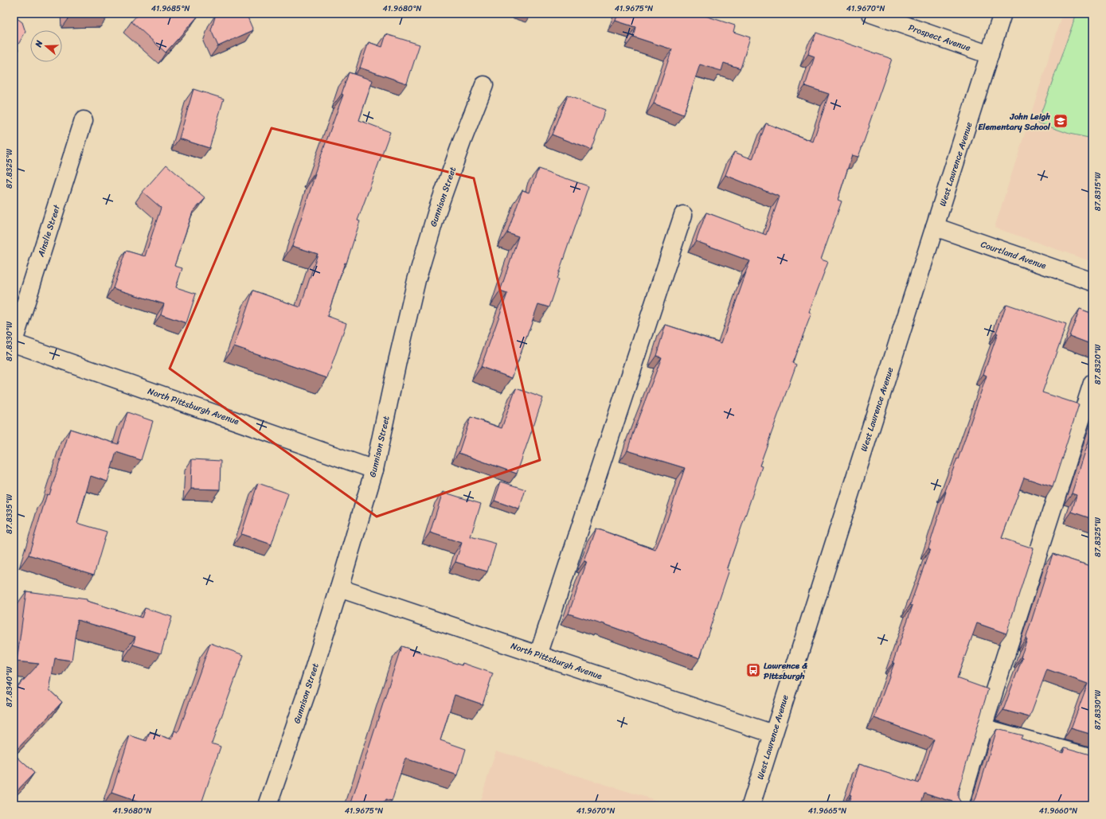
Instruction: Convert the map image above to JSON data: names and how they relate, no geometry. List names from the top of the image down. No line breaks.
{"streets":{"street":["Prospect Avenue","West Lawrence Avenue","Gunnison Street","Ainslie Street","Courtland Avenue","North Pittsburgh Avenue"]},"crossings":[["Prospect Avenue","West Lawrence Avenue"],["West Lawrence Avenue","Courtland Avenue"],["West Lawrence Avenue","North Pittsburgh Avenue"],["Gunnison Street","North Pittsburgh Avenue"],["Ainslie Street","North Pittsburgh Avenue"]],"places":{"school or university":["John Leigh Elementary School"],"bus stop":["Lawrence & Pittsburgh"]},"north":"left","coordinates":["41.9685°N","41.9680°N","41.9675°N","41.9670°N","87.8325°W","87.8315°W","87.8330°W","87.8320°W","87.8335°W","87.8340°W","41.9665°N","41.9660°N"]}
